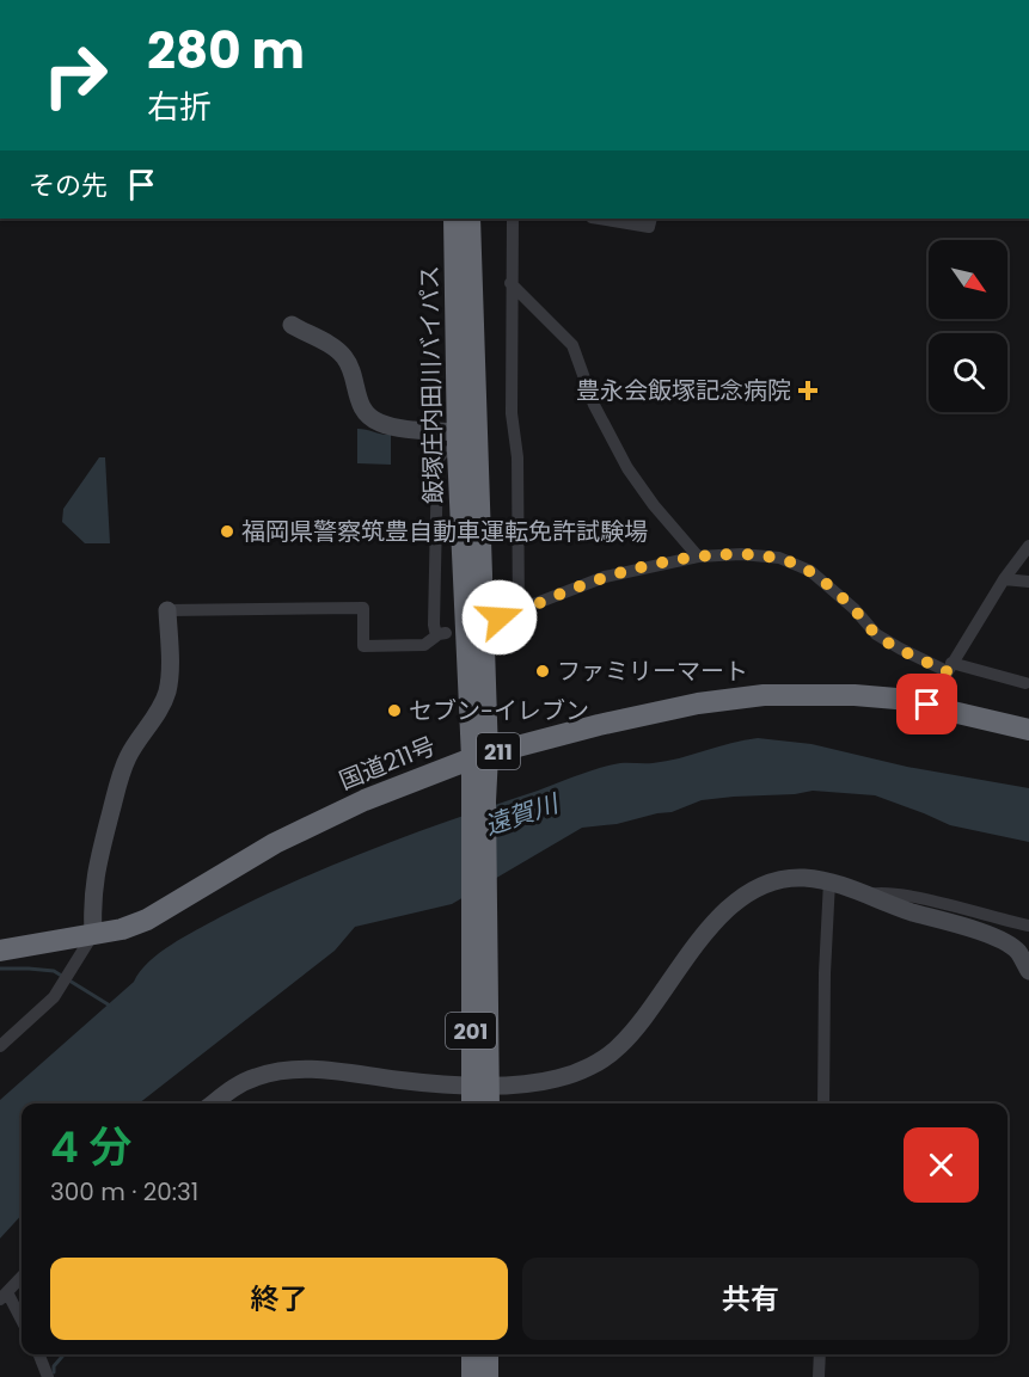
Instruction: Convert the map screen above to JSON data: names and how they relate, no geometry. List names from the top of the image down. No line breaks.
{"streets":{"highway":["飯塚庄内田川バイパス","211","国道211号","201"]},"crossings":[["飯塚庄内田川バイパス","国道211号"]],"water":["遠賀川"],"places":{"health":["豊永会飯塚記念病院"],"other":["福岡県警察筑豊自動車運転免許試験場","ファミリーマート","セブン-イレブン"]},"north":"bottom right","page":{"turn":["280 m","右折"],"then":"その先","heading":["4 分","300 m · 20:31"],"buttons":["終了","共有"]}}
